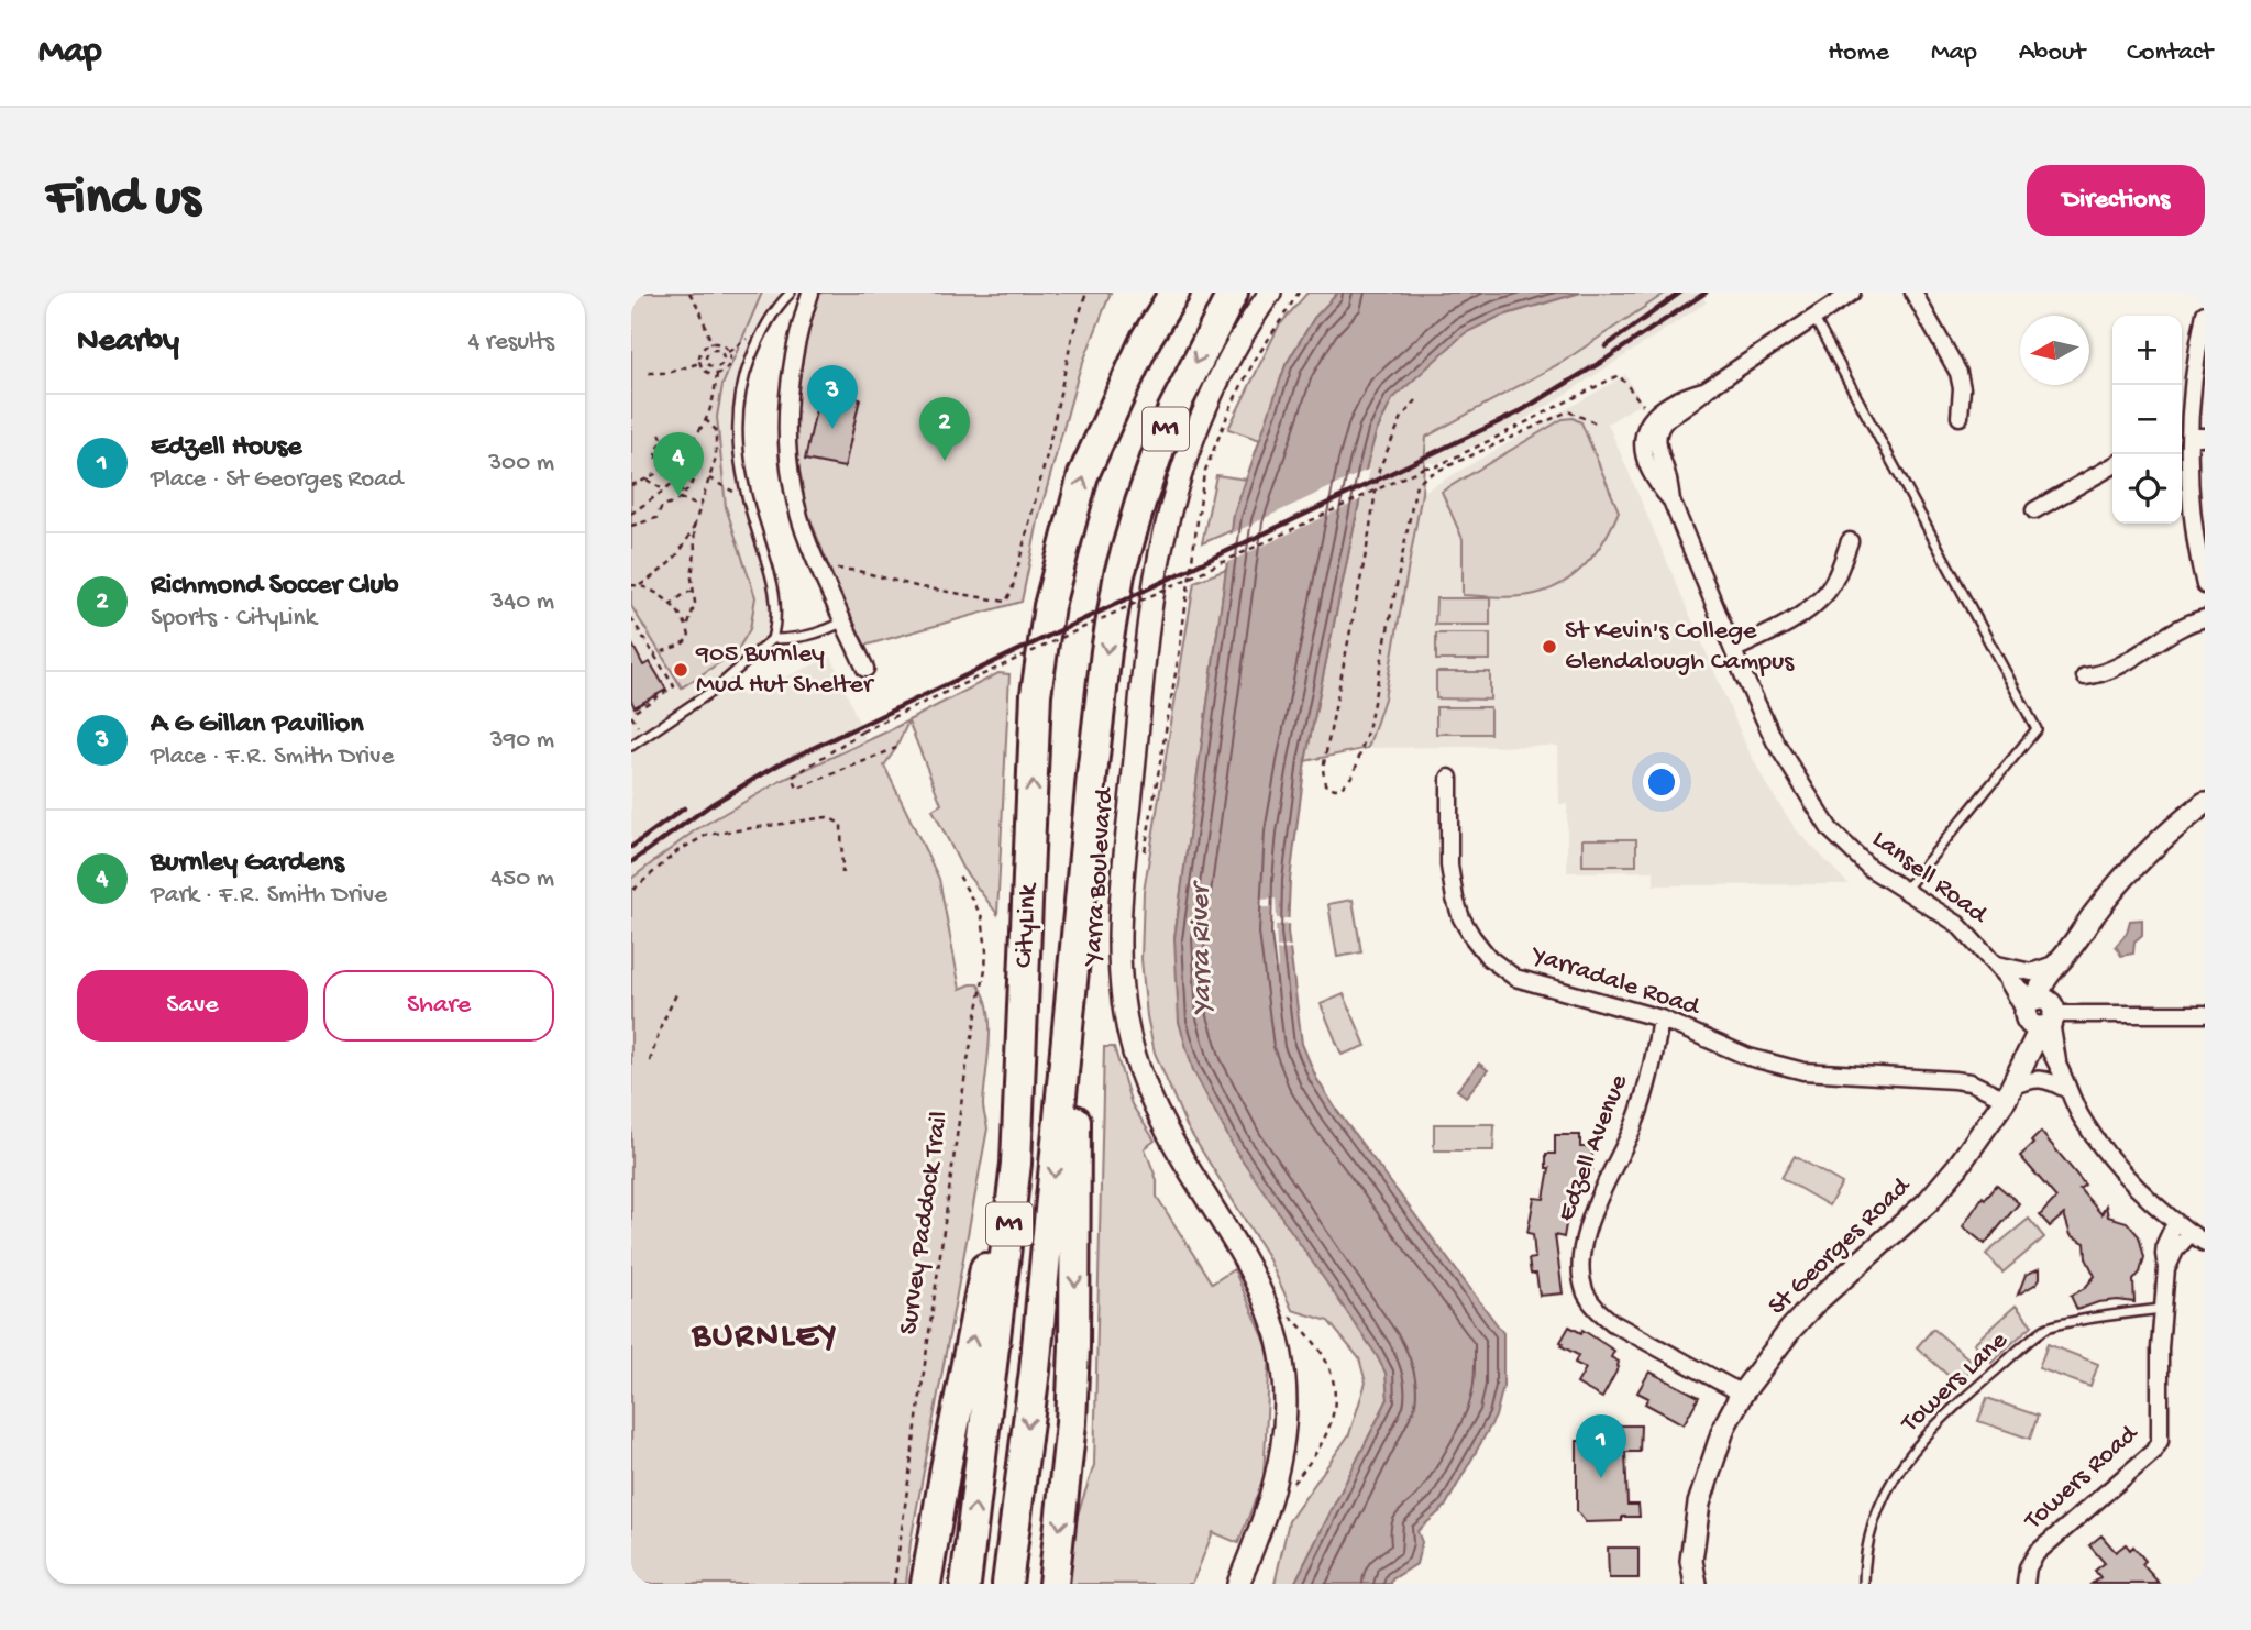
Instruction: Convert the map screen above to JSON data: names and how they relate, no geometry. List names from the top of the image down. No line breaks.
{"streets":{"highway":["M1","CityLink"],"street":["Yarra Boulevard","Lansell Road","Yarradale Road","Edzell Avenue","St Georges Road","Towers Road"],"lane":["Towers Lane"],"path":["Survey Paddock Trail"]},"crossings":[["Lansell Road","St Georges Road"],["Yarradale Road","Edzell Avenue"],["Yarradale Road","St Georges Road"],["Edzell Avenue","St Georges Road"],["Towers Lane","Towers Road"]],"districts":["BURNLEY"],"water":["Yarra River"],"places":["St Kevin's College Glendalough Campus","905 Burnley Mud Hut Shelter"],"north":"left","page":{"header":"Map","nav":["Home","Map","About","Contact"],"buttons":["Directions",["Save","Share"]],"title":"Find us","heading":["Nearby","4 results"],"map_buttons":["+","−"],"pins":["3","2","4","1"],"list":[{"mark":"1","name":"Edzell House","note":"Place · St Georges Road","value":"300 m"},{"mark":"2","name":"Richmond Soccer Club","note":"Sports · CityLink","value":"340 m"},{"mark":"3","name":"A G Gillan Pavilion","note":"Place · F.R. Smith Drive","value":"390 m"},{"mark":"4","name":"Burnley Gardens","note":"Park · F.R. Smith Drive","value":"450 m"}]}}
